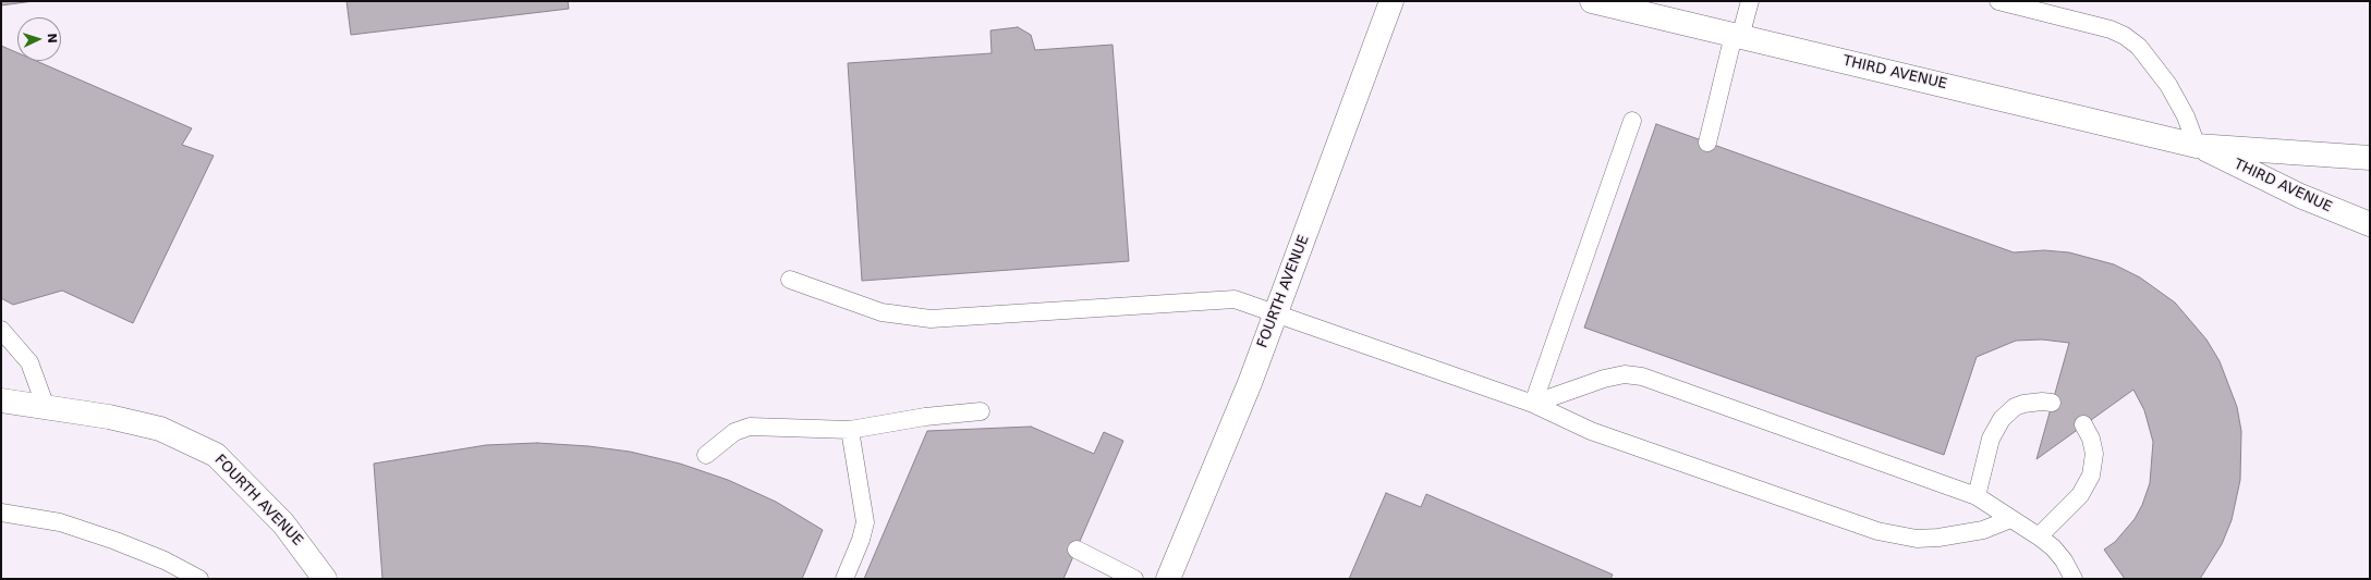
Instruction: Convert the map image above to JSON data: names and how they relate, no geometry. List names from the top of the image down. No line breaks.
{"streets":{"street":["THIRD AVENUE","FOURTH AVENUE"]},"north":"right"}
